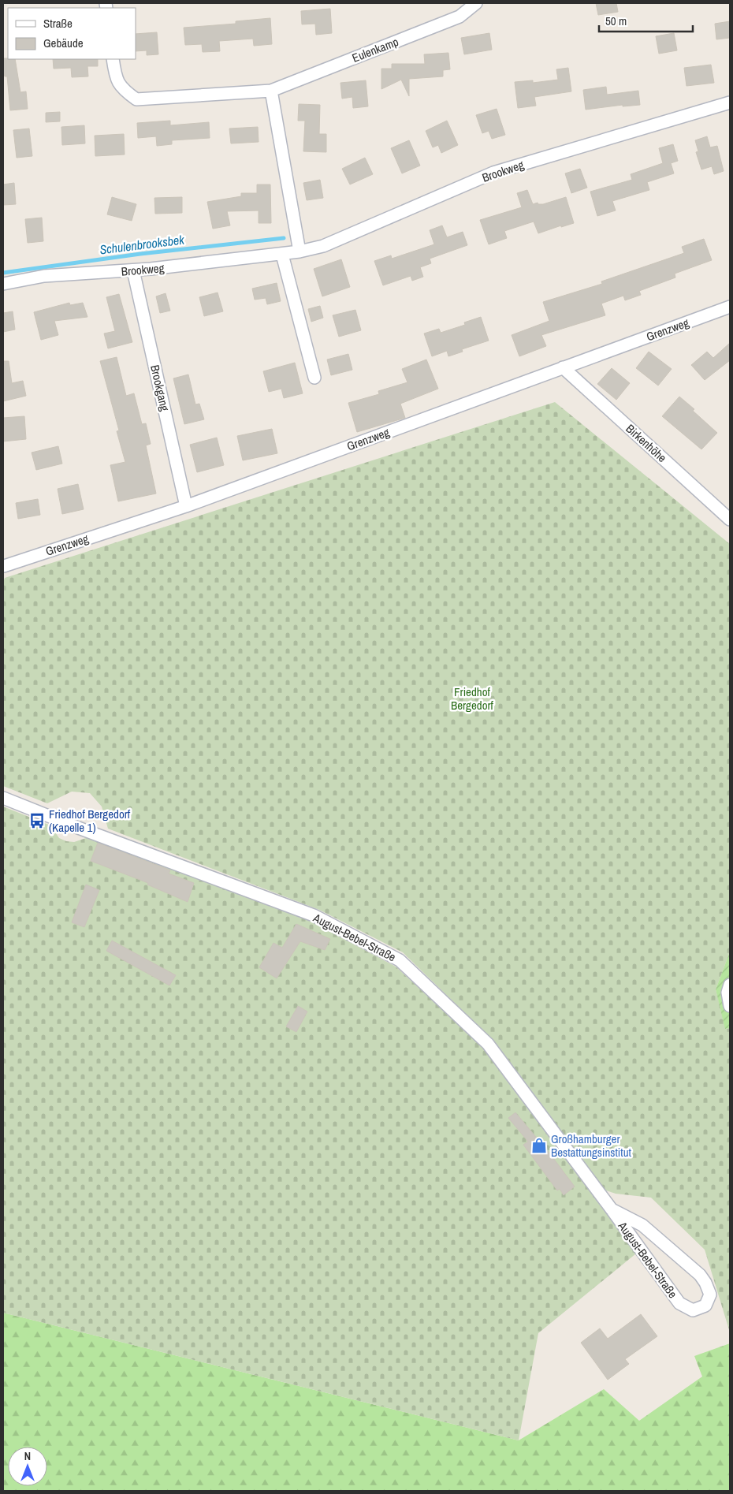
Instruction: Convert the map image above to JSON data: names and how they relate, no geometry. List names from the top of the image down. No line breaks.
{"streets":{"street":["Eulenkamp","Brookweg","Grenzweg","Brookgang","Birkenhöhe","August-Bebel-Straße"]},"crossings":[["Brookweg","Brookgang"],["Grenzweg","Brookgang"],["Grenzweg","Birkenhöhe"]],"water":["Schulenbrooksbek"],"parks":["Friedhof Bergedorf"],"places":{"bus stop":["Friedhof Bergedorf (Kapelle 1)"],"shop":["Großhamburger Bestattungsinstitut"]},"legend":["Straße","Gebäude"],"scale_bar":"50 m","north":"top"}
